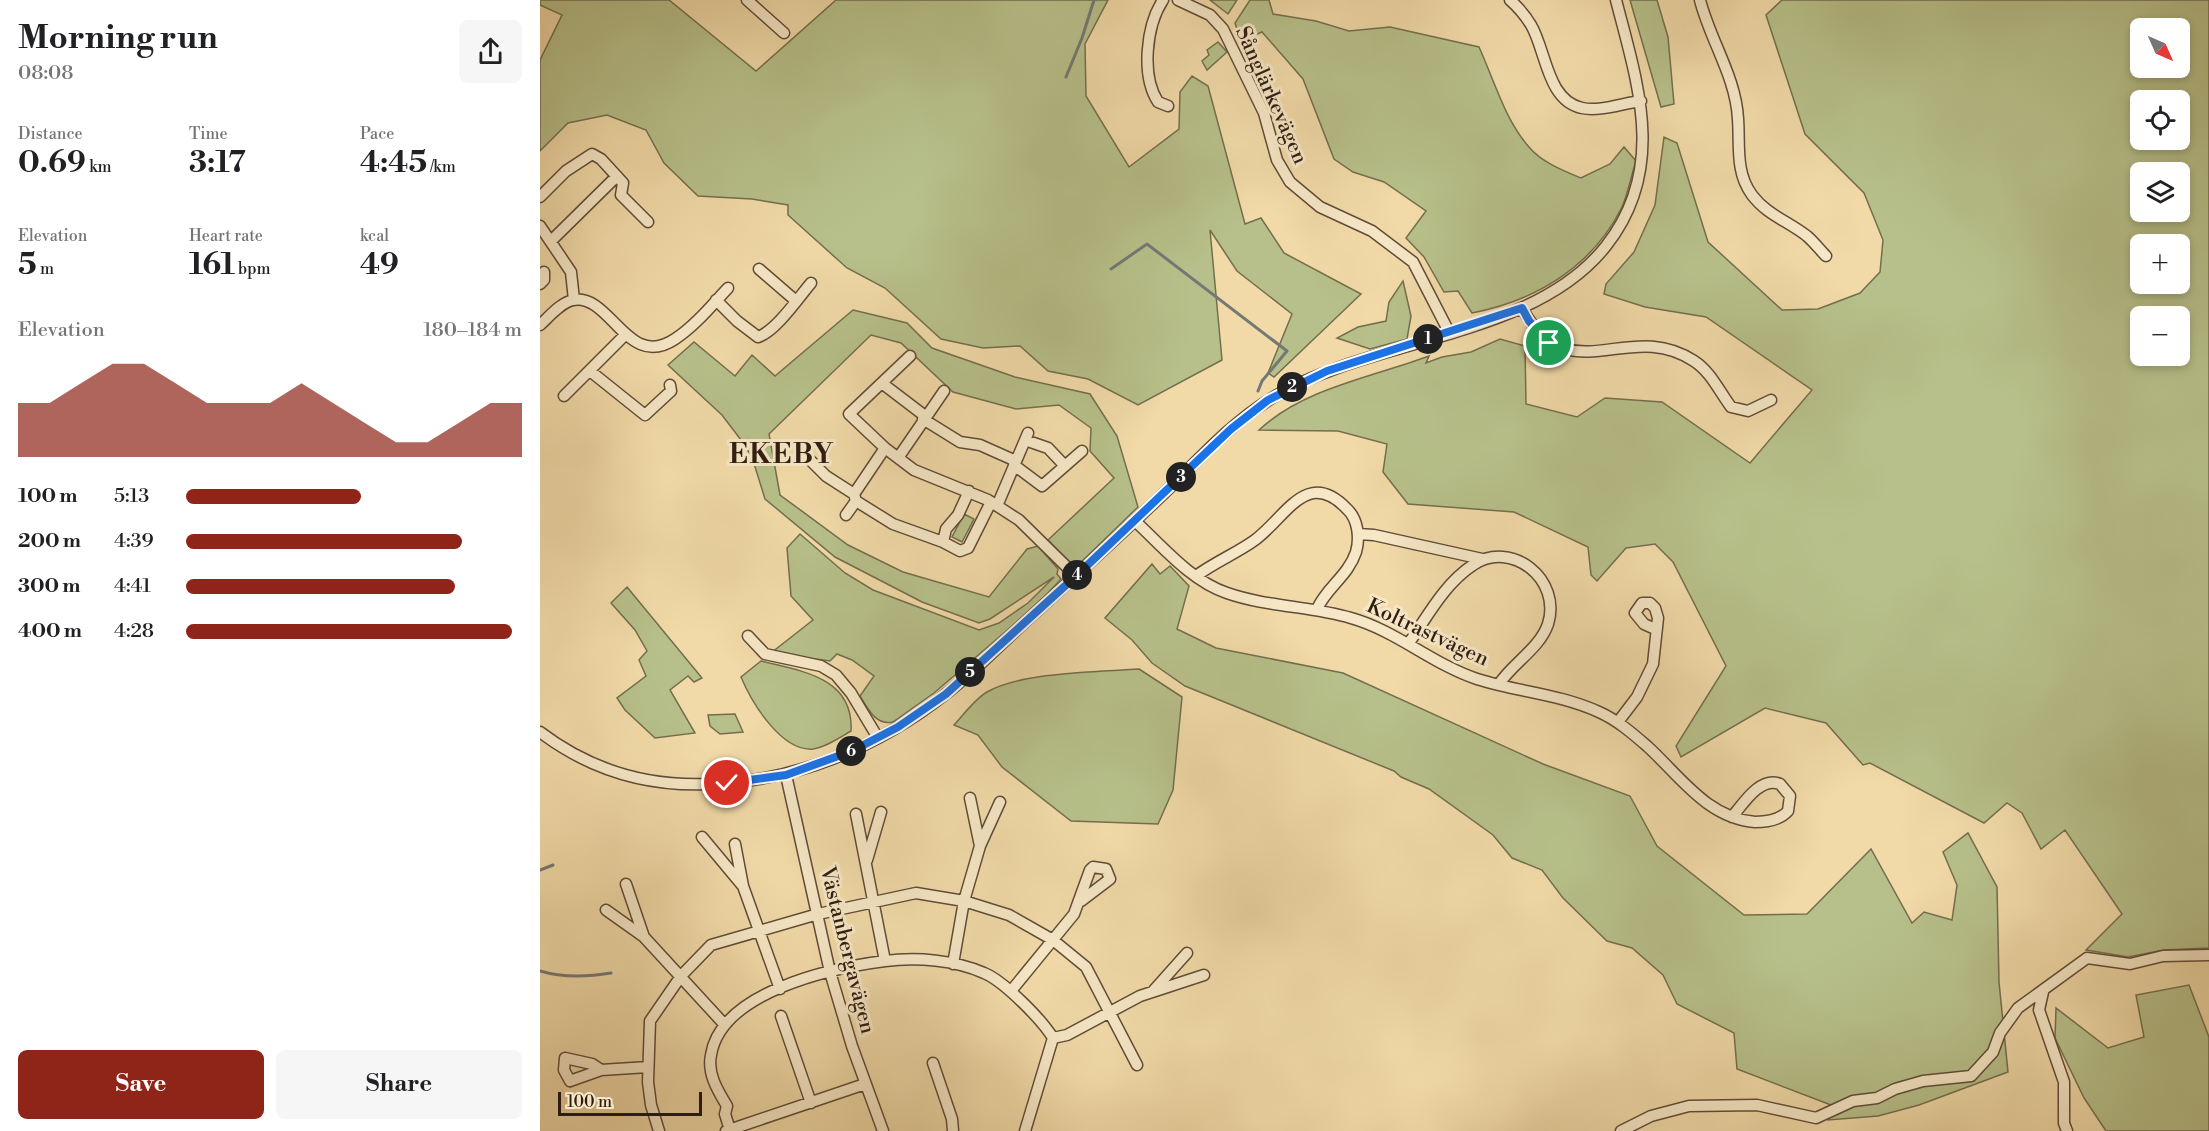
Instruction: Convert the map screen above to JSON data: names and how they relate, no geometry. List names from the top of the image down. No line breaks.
{"streets":{"street":["Sånglärkevägen","Koltrastvägen","Västanbergavägen"]},"districts":["EKEBY"],"scale_bar":"100 m","north":"bottom right","page":{"heading":["Morning run","08:08"],"map_buttons":["+","−"],"stats":[["Distance","0.69 km"],["Time","3:17"],["Pace","4:45 /km"],["Elevation","5 m"],["Heart rate","161 bpm"],["kcal","49"]],"chart":["Elevation","180–184 m"],"pins":["1","2","3","4","5","6"],"list":[{"name":"100 m","note":"5:13"},{"name":"200 m","note":"4:39"},{"name":"300 m","note":"4:41"},{"name":"400 m","note":"4:28"}],"buttons":["Save","Share"],"scale":"100 m"}}
